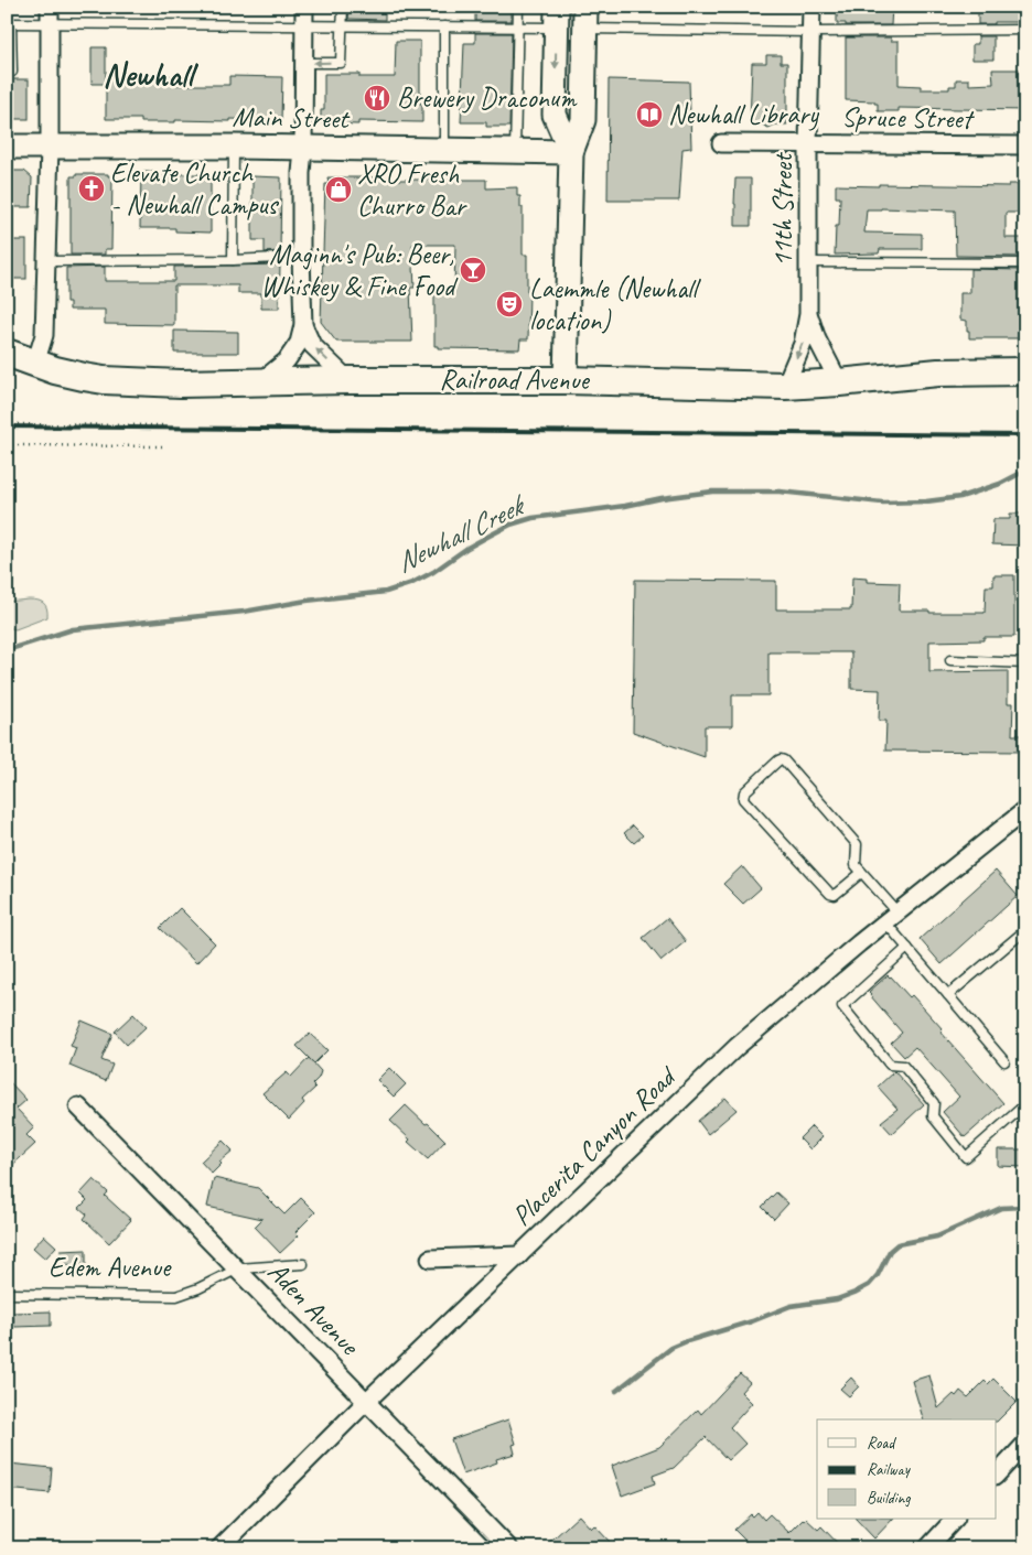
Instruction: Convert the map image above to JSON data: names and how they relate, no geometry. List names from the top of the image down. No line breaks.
{"streets":{"main road":["Railroad Avenue"],"street":["Main Street","Spruce Street","11th Street","Placerita Canyon Road","Aden Avenue"],"lane":["Edem Avenue"]},"crossings":[["Spruce Street","11th Street"],["11th Street","Railroad Avenue"],["Placerita Canyon Road","Aden Avenue"],["Edem Avenue","Aden Avenue"]],"districts":["Newhall"],"water":["Newhall Creek"],"places":{"restaurant":["Brewery Draconum"],"library":["Newhall Library"],"church":["Elevate Church - Newhall Campus"],"shop":["XRO Fresh Churro Bar"],"bar":["Maginn's Pub: Beer, Whiskey & Fine Food"],"theatre":["Laemmle (Newhall location)"]},"legend":["Road","Railway","Building"]}
